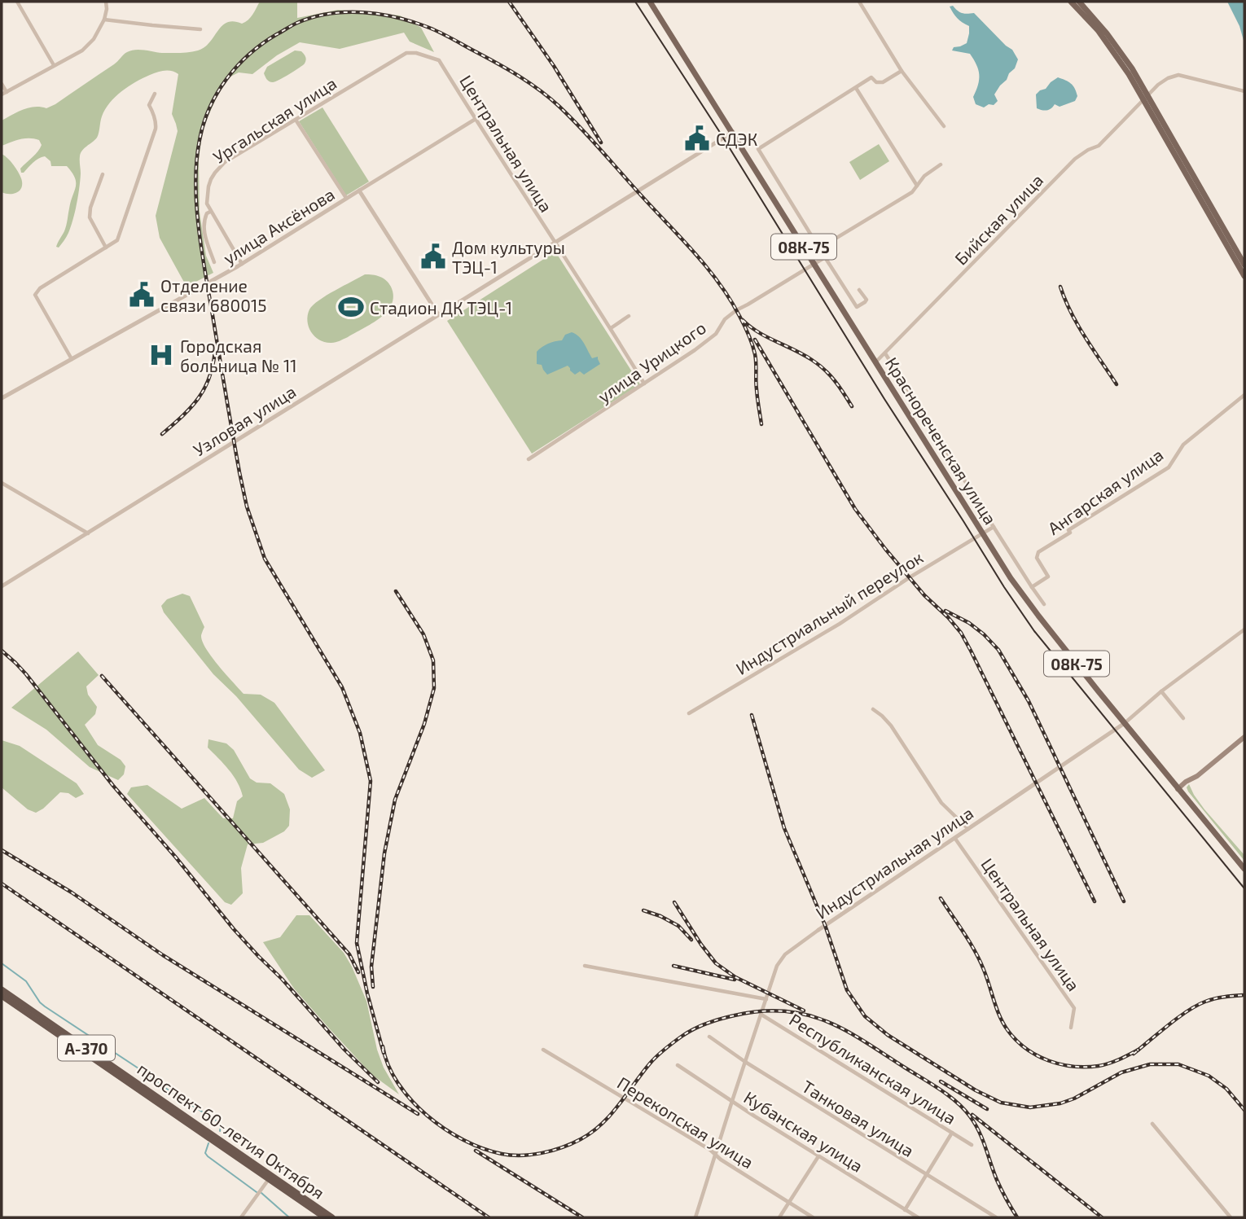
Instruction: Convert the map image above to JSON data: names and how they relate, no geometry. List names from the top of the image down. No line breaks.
{"streets":{"highway":["А-370","проспект 60-летия Октября"],"main road":["08К-75","Краснореченская улица"],"street":["Ургальская улица","Центральная улица","Бийская улица","улица Аксёнова","улица Урицкого","Узловая улица","Ангарская улица","Индустриальный переулок","Индустриальная улица","Республиканская улица","Танковая улица","Перекопская улица","Кубанская улица"]},"crossings":[["Ургальская улица","Центральная улица"],["Ургальская улица","улица Аксёнова"],["Центральная улица","улица Аксёнова"],["Центральная улица","улица Урицкого"],["Центральная улица","Узловая улица"],["Центральная улица","Индустриальная улица"],["Бийская улица","Краснореченская улица"],["улица Урицкого","Краснореченская улица"],["Узловая улица","Краснореченская улица"],["Краснореченская улица","Индустриальный переулок"],["Краснореченская улица","Индустриальная улица"],["Индустриальная улица","Республиканская улица"],["Индустриальная улица","Танковая улица"],["Индустриальная улица","Перекопская улица"],["Индустриальная улица","Кубанская улица"]],"places":{"public building":["СДЭК","Дом культуры ТЭЦ-1","Отделение связи 680015"],"sports":["Стадион ДК ТЭЦ-1"],"hospital":["Городская больница № 11"]}}
